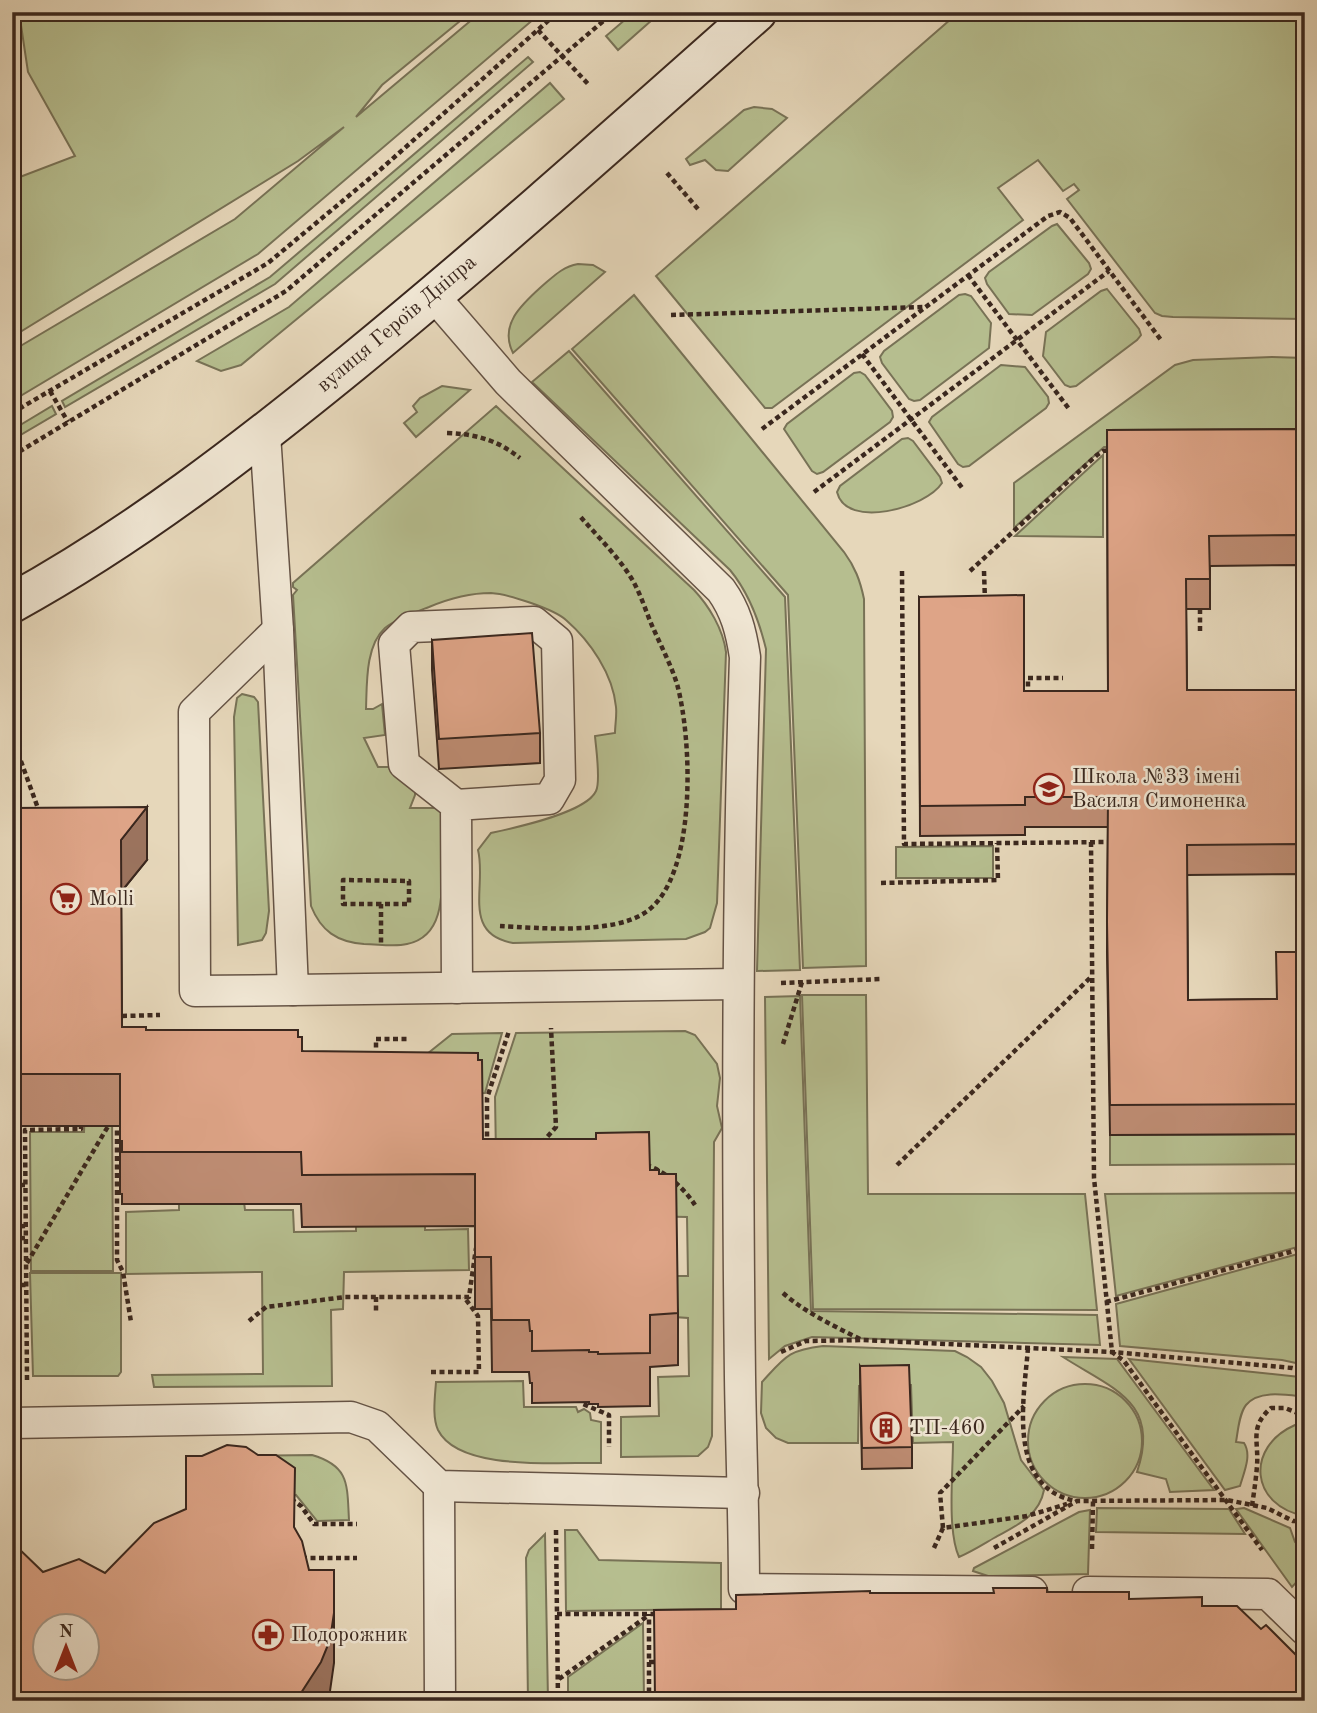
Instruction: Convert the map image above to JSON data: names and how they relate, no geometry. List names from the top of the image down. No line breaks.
{"streets":{"main road":["вулиця Героїв Дніпра"]},"places":{"school or university":["Школа №33 імені Василя Симоненка"],"supermarket":["Molli"],"building":["ТП-460"],"pharmacy":["Подорожник"]},"north":"top"}
